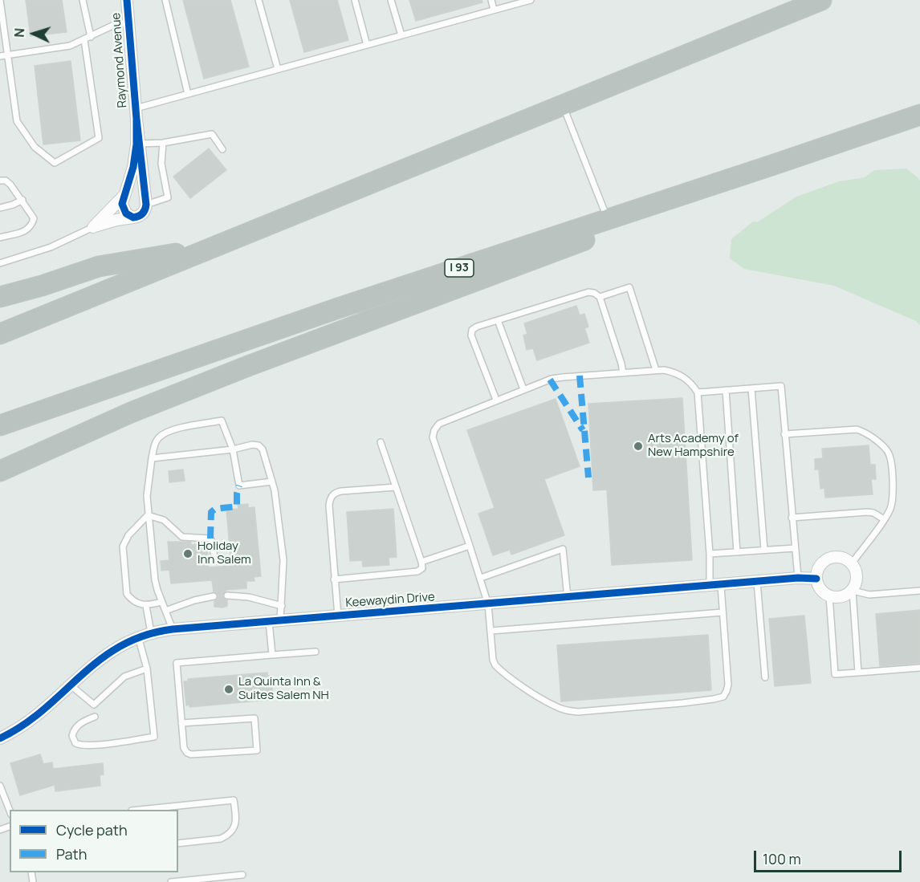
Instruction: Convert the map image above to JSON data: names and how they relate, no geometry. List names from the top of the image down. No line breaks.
{"streets":{"highway":["I 93"],"street":["Raymond Avenue","Keewaydin Drive"]},"places":["Arts Academy of New Hampshire","Holiday Inn Salem","La Quinta Inn & Suites Salem NH"],"legend":["Cycle path","Path"],"scale_bar":"100 m","north":"left"}
